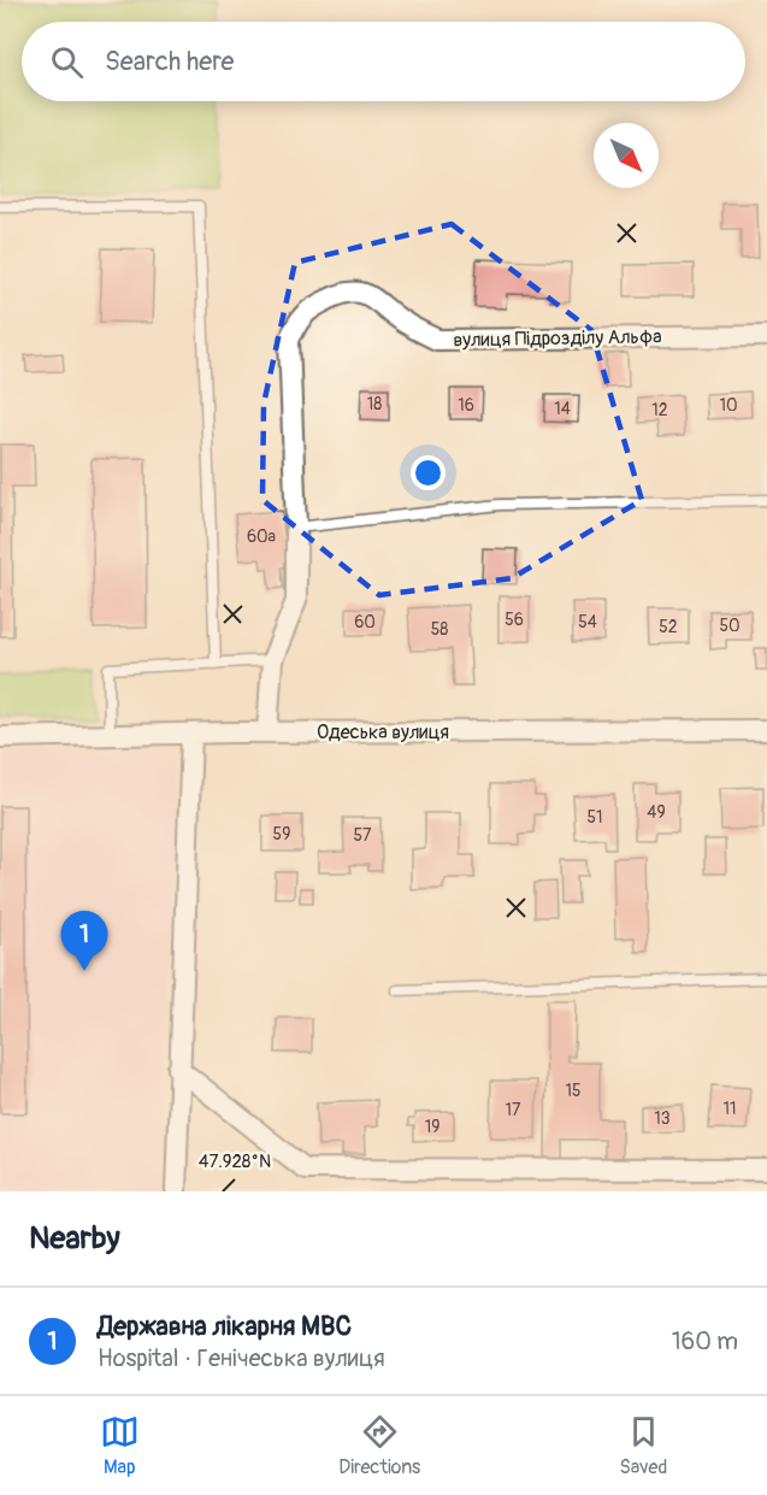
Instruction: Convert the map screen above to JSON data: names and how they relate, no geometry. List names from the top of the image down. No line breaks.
{"streets":{"street":["вулиця Підрозділу Альфа","Одеська вулиця"]},"house_numbers":["18","16","10","14","12","60а","56","60","54","50","52","58","49","51","59","57","15","11","17","13","19"],"north":"bottom right","page":{"search":"Search here","pins":"1","heading":"Nearby","list":[{"mark":"1","name":"Державна лікарня МВС","note":"Hospital · Генічеська вулиця","value":"160 m"}],"nav":["Map","Directions","Saved"]},"coordinates":["47.928°N"]}
